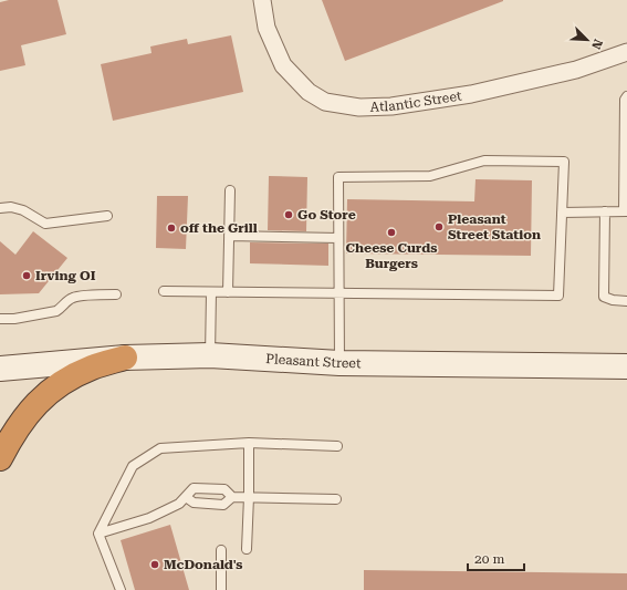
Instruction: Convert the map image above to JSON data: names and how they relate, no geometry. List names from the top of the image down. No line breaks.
{"streets":{"main road":["Pleasant Street"],"street":["Atlantic Street"]},"places":["Go Store","Pleasant Street Station","off the Grill","Cheese Curds Burgers","Irving OI","McDonald's"],"scale_bar":"20 m","north":"bottom right"}
